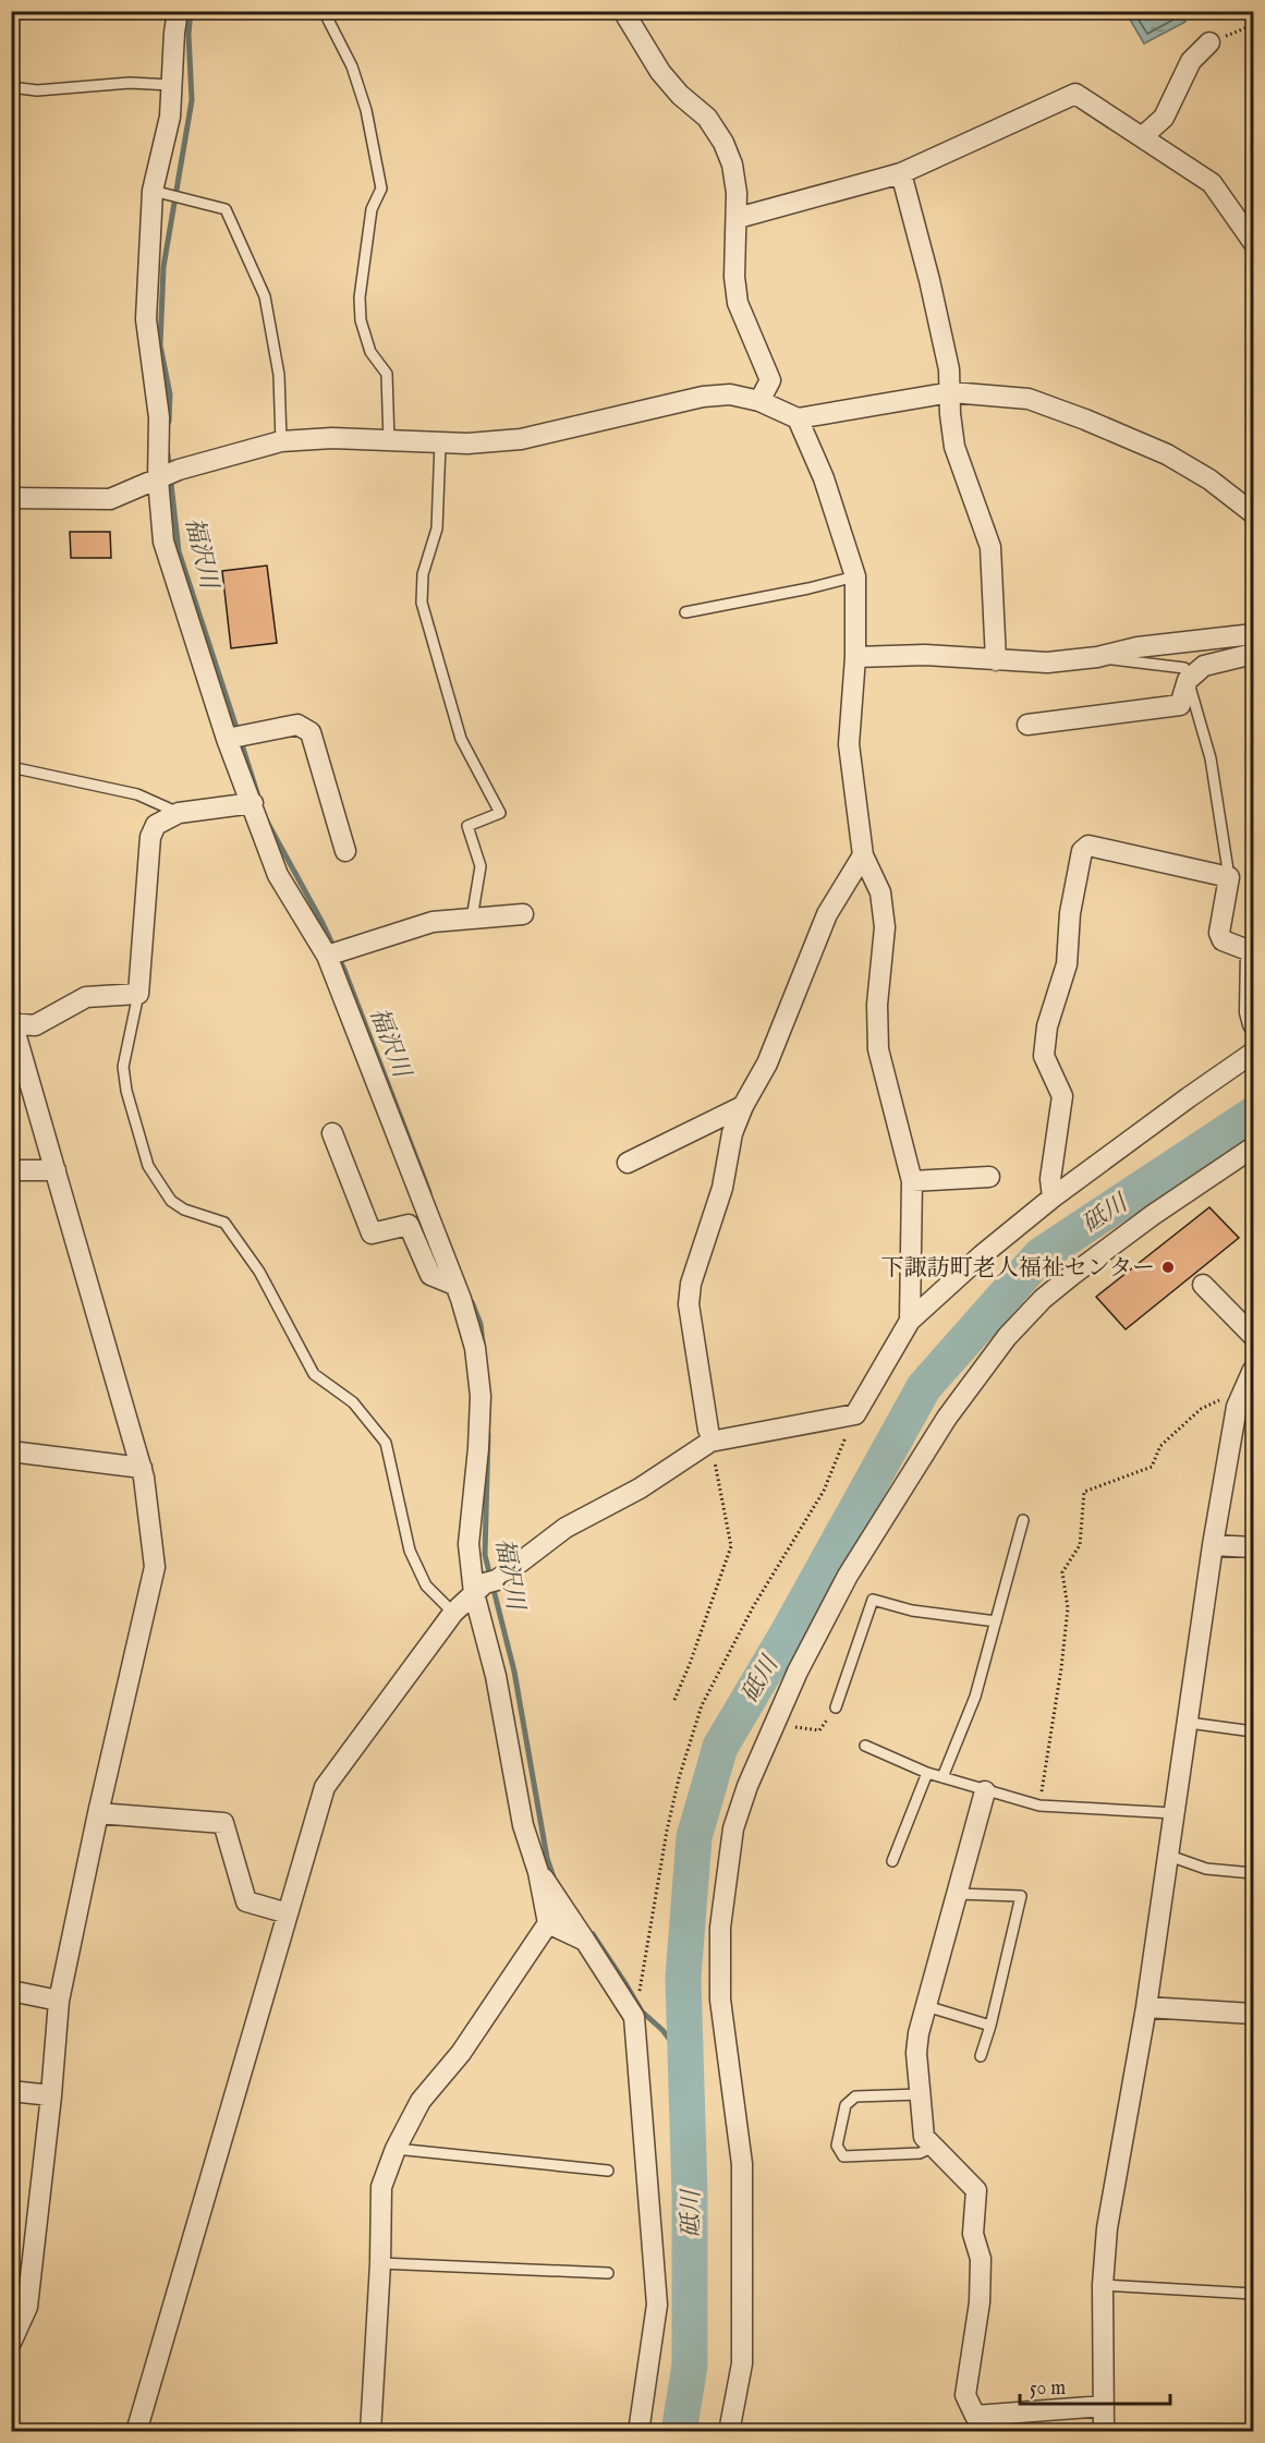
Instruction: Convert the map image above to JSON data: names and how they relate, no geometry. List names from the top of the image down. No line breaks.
{"water":["福沢川","砥川"],"places":["下諏訪町老人福祉センター"],"scale_bar":"50 m"}
